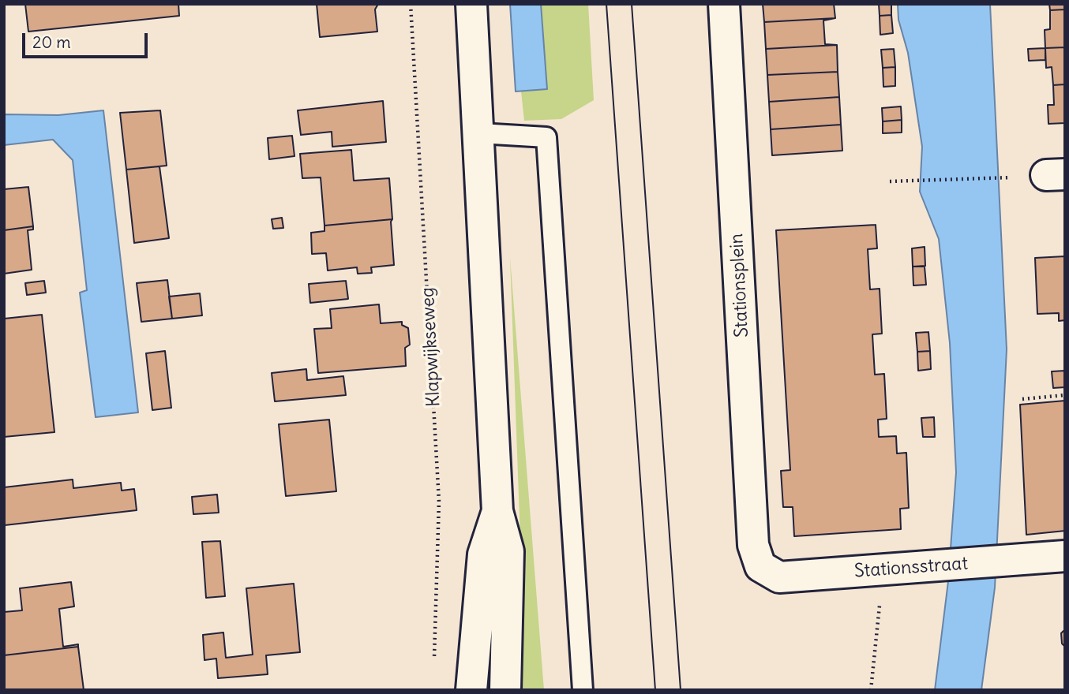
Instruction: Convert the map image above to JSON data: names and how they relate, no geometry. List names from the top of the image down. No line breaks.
{"streets":{"main road":["Stationsplein","Stationsstraat"],"path":["Klapwijkseweg"]},"crossings":[["Stationsplein","Stationsstraat"]],"scale_bar":"20 m"}
